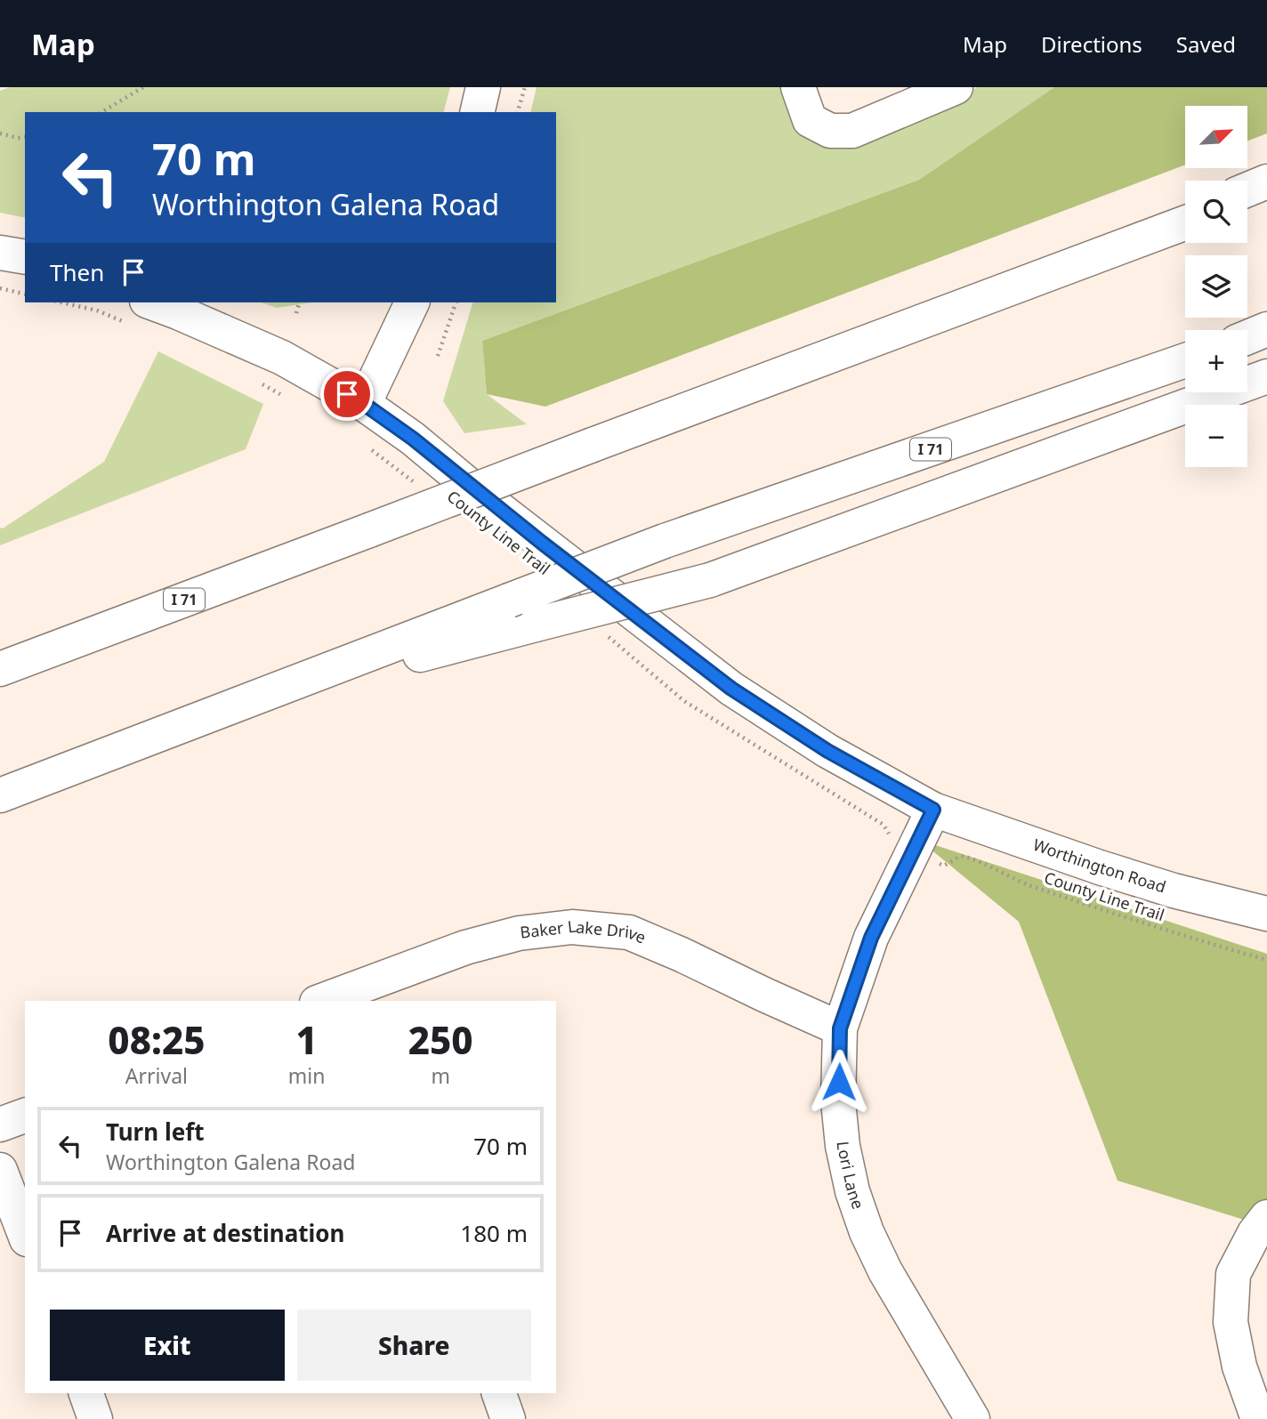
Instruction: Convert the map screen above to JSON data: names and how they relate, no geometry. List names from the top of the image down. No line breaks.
{"streets":{"main road":["I 71","Worthington Road","Baker Lake Drive","Lori Lane"],"path":["County Line Trail"]},"crossings":[["Worthington Road","Lori Lane"],["Baker Lake Drive","Lori Lane"]],"north":"top right","page":{"header":"Map","nav":["Map","Directions","Saved"],"map_buttons":["+","−"],"turn":["70 m","Worthington Galena Road"],"then":"Then","eta":["08:25","Arrival","1","min","250","m"],"list":[{"name":"Turn left","note":"Worthington Galena Road","value":"70 m"},{"name":"Arrive at destination","value":"180 m"}],"buttons":["Exit","Share"]}}
